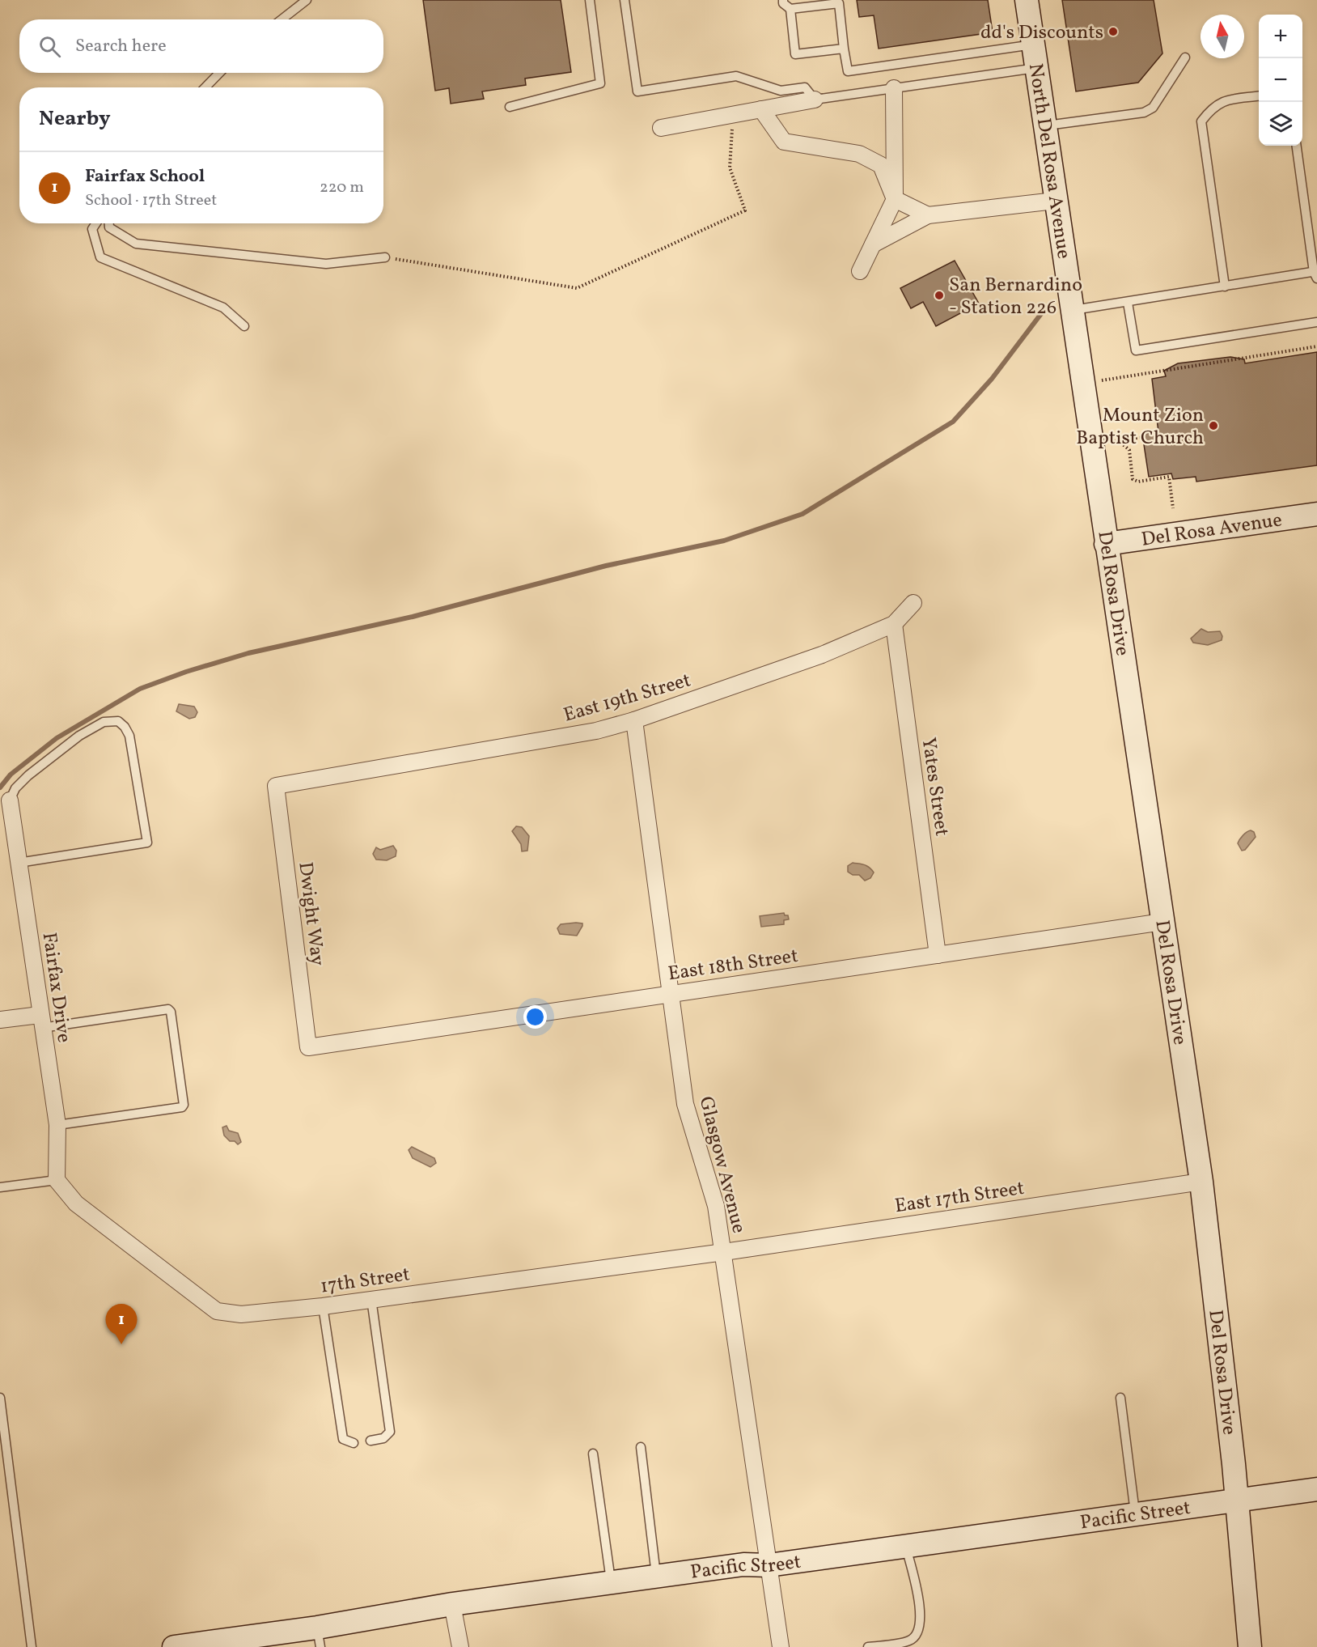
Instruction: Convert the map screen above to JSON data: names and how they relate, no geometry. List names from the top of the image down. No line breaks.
{"streets":{"main road":["North Del Rosa Avenue","Del Rosa Avenue","Del Rosa Drive","Pacific Street"],"street":["East 19th Street","Yates Street","Dwight Way","East 18th Street","Fairfax Drive","Glasgow Avenue","East 17th Street","17th Street"]},"crossings":[["North Del Rosa Avenue","Del Rosa Drive"],["Del Rosa Avenue","Del Rosa Drive"],["Del Rosa Drive","East 18th Street"],["Del Rosa Drive","East 17th Street"],["Del Rosa Drive","Pacific Street"],["East 19th Street","Yates Street"],["East 19th Street","Dwight Way"],["East 19th Street","Glasgow Avenue"],["Yates Street","East 18th Street"],["Dwight Way","East 18th Street"],["East 18th Street","Glasgow Avenue"],["Fairfax Drive","17th Street"],["Glasgow Avenue","East 17th Street"],["Glasgow Avenue","17th Street"],["Glasgow Avenue","Pacific Street"],["East 17th Street","17th Street"]],"places":["dd's Discounts","San Bernardino - Station 226","Mount Zion Baptist Church"],"north":"top","page":{"map_buttons":["+","−"],"search":"Search here","heading":"Nearby","list":[{"mark":"1","name":"Fairfax School","note":"School · 17th Street","value":"220 m"}],"pins":"1"}}
